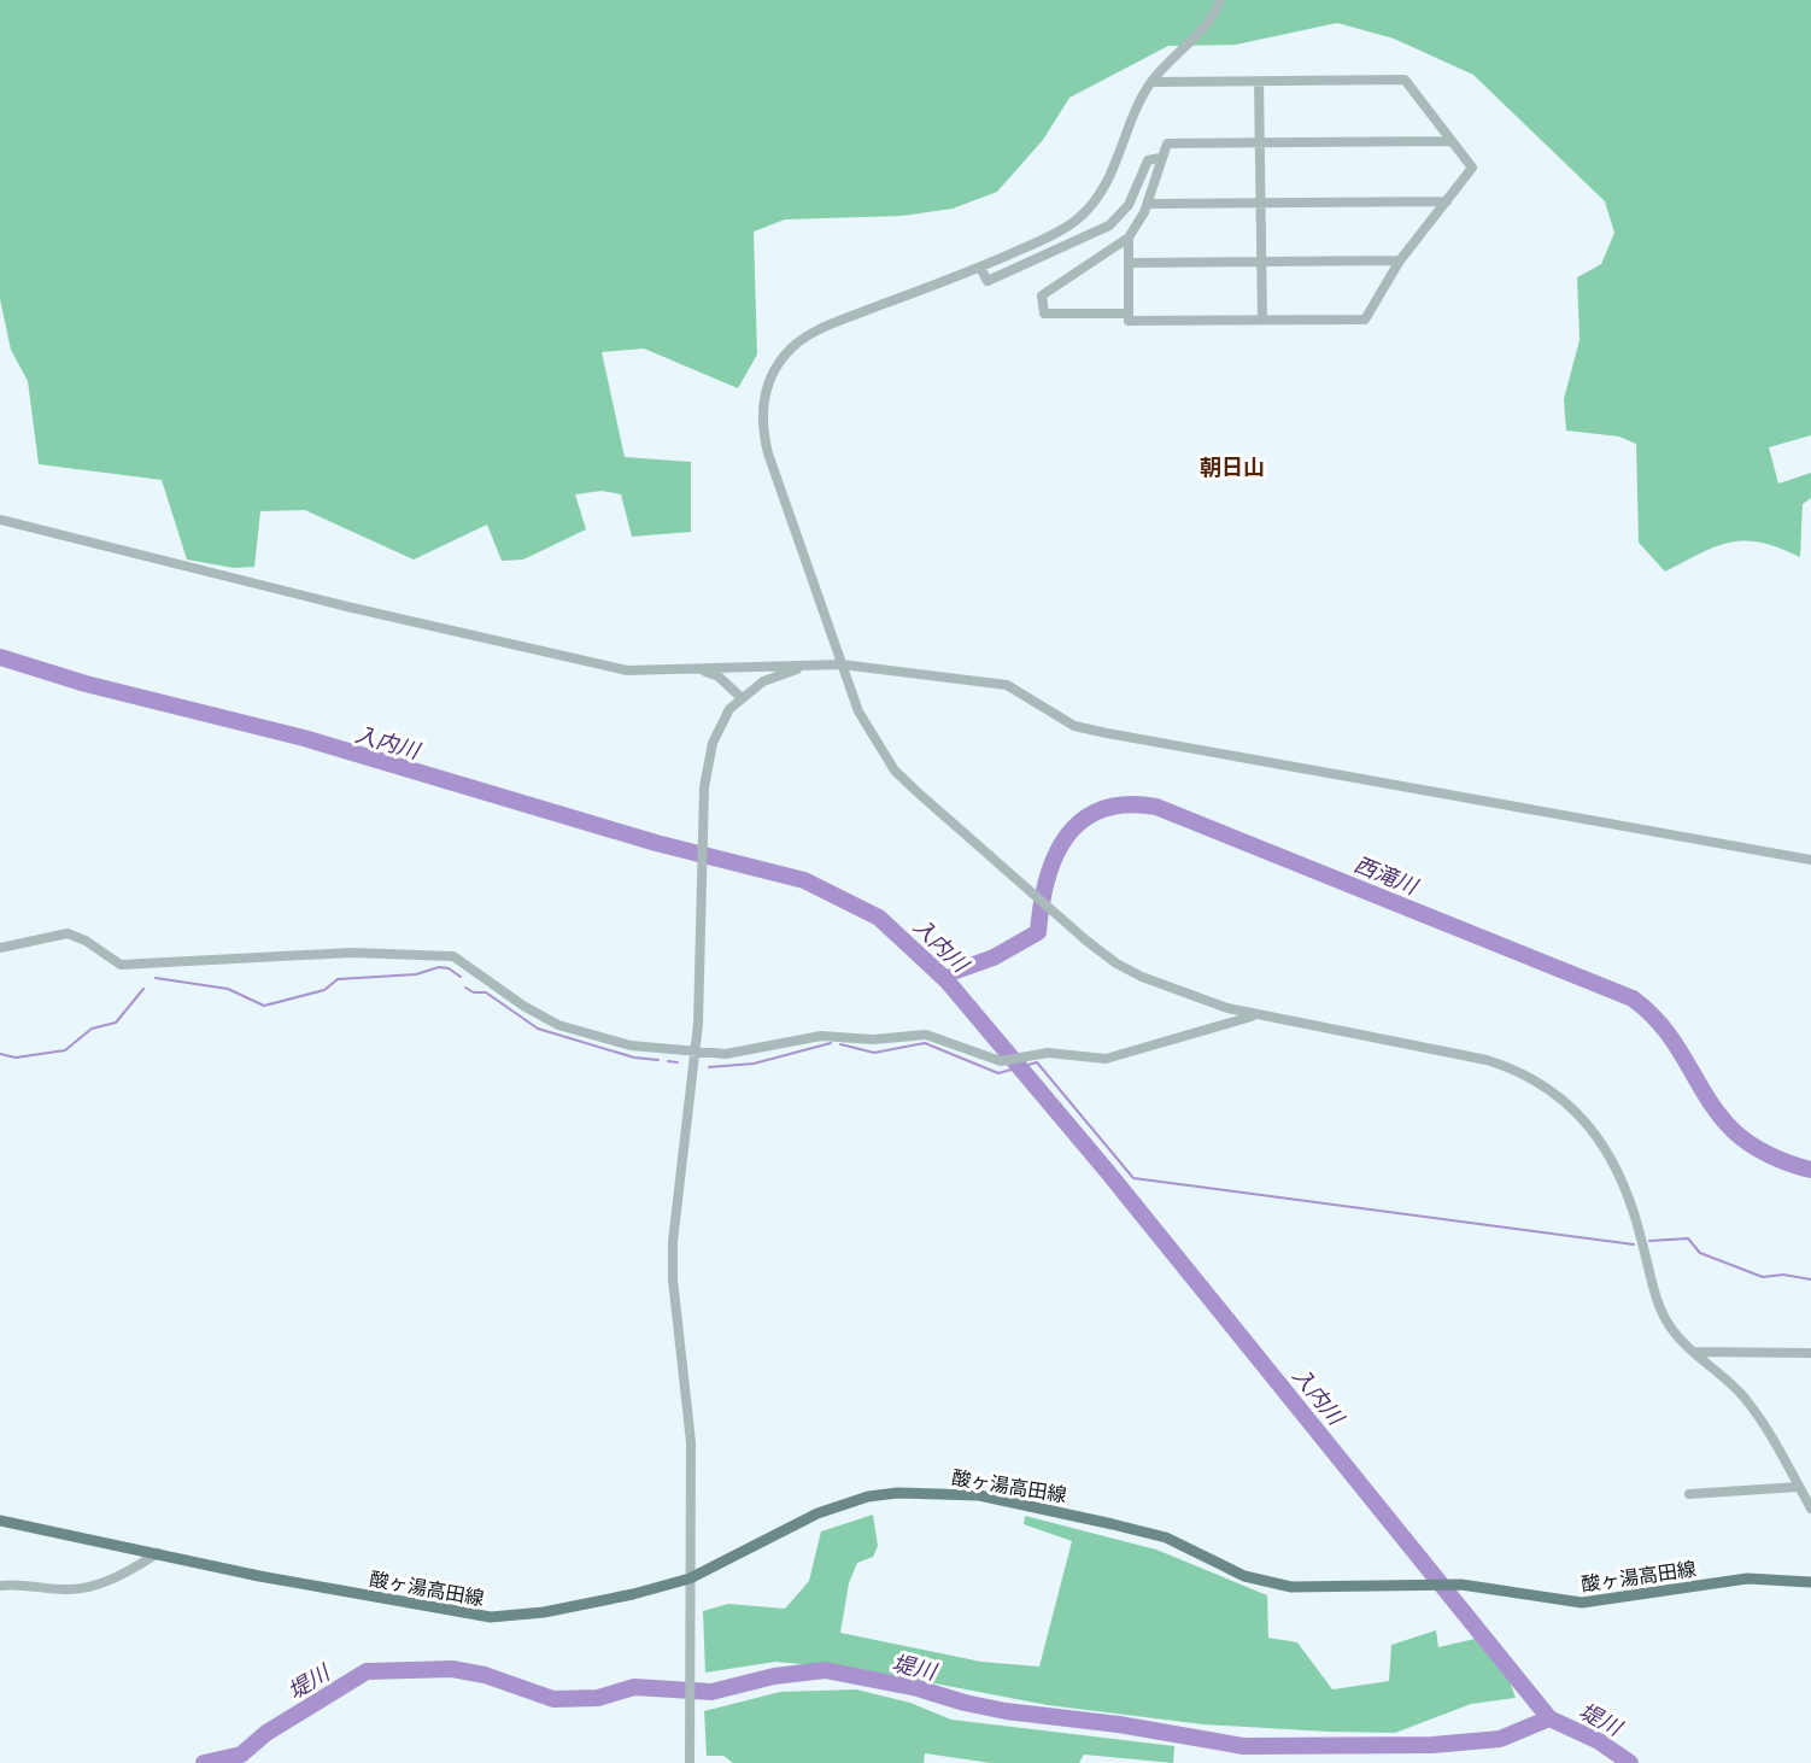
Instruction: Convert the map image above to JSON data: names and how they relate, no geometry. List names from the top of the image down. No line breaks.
{"streets":{"main road":["酸ヶ湯高田線"]},"districts":["朝日山"],"water":["入内川","西滝川","堤川"]}
